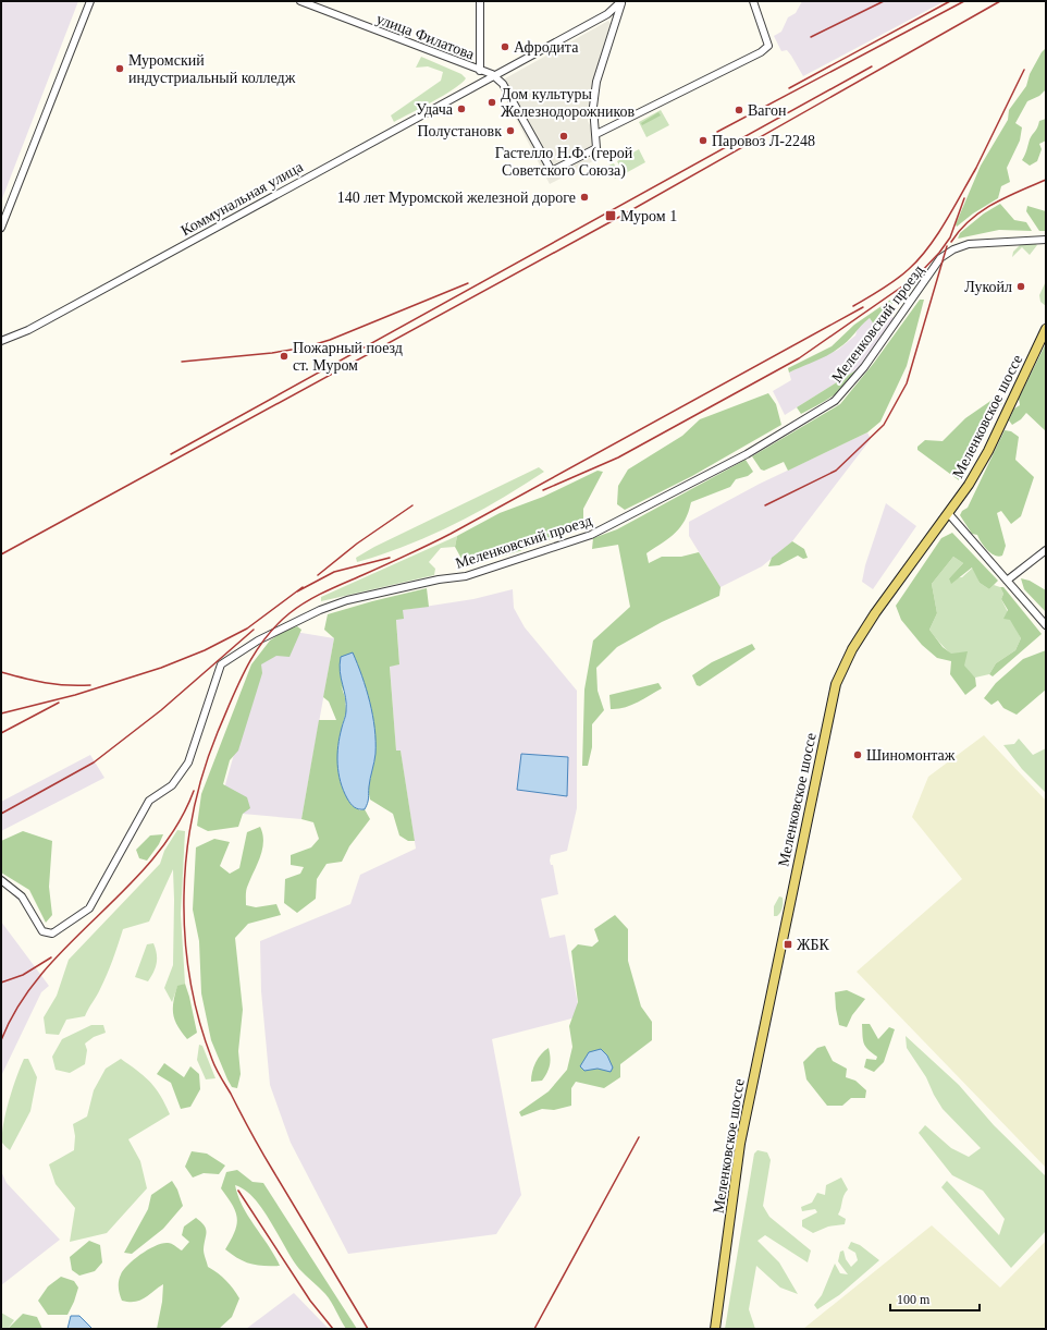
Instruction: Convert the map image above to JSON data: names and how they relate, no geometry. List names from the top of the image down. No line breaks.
{"streets":{"main road":["Меленковское шоссе"],"street":["улица Филатова","Коммунальная улица","Меленковский проезд"]},"crossings":[["улица Филатова","Коммунальная улица"]],"places":{"other":["Афродита","Муромский индустриальный колледж","Дом культуры Железнодорожников","Удача","Вагон","Полустановк","Гастелло Н.Ф. (герой Советского Союза)","Паровоз Л-2248","140 лет Муромской железной дороге","Лукойл","Пожарный поезд ст. Муром","Шиномонтаж"],"transit":["Муром 1","ЖБК"]},"scale_bar":"100 m"}
